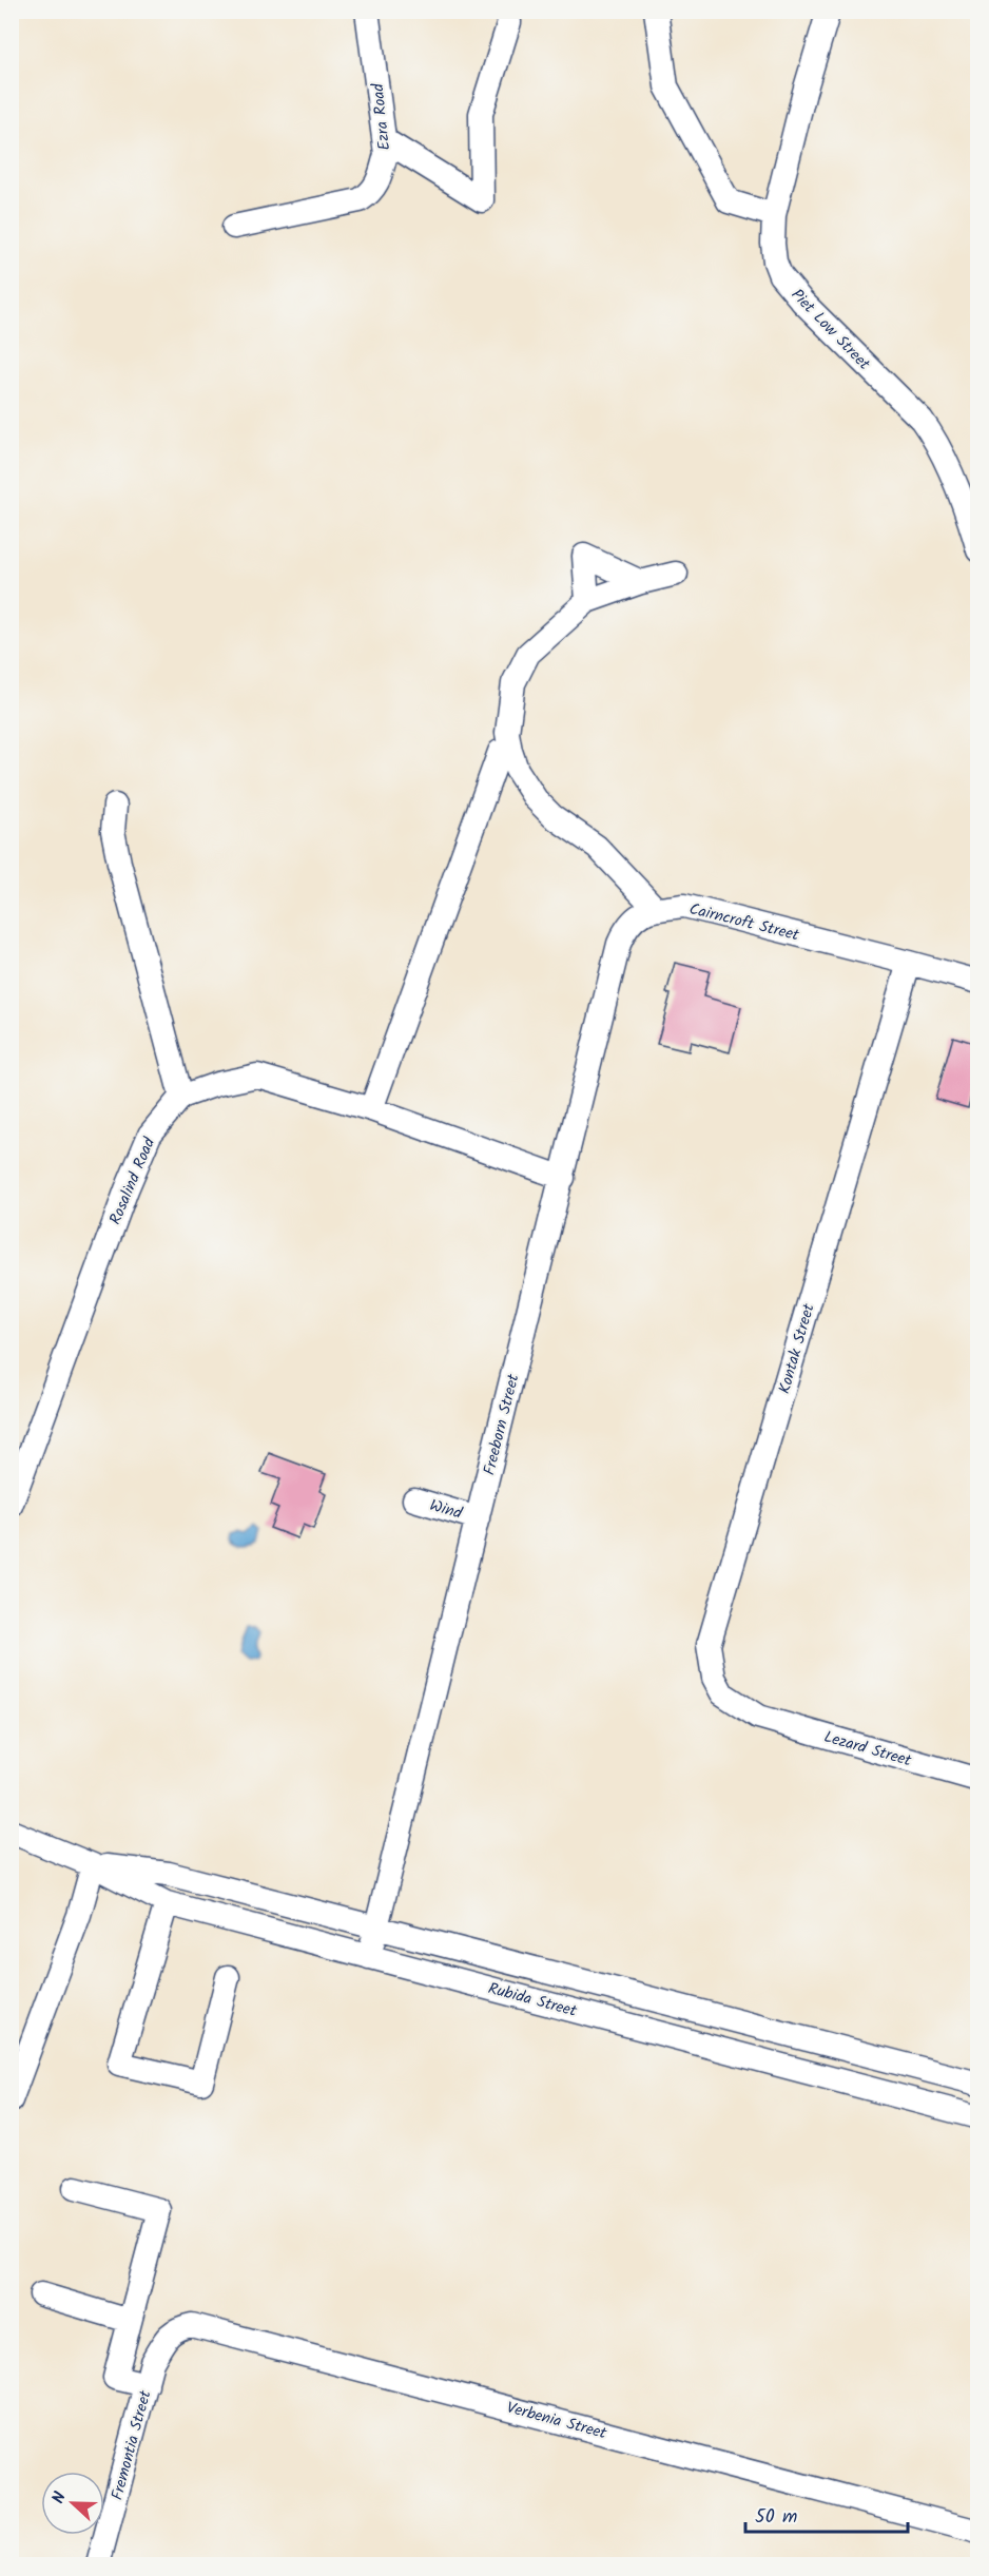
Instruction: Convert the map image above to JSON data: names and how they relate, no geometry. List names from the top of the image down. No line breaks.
{"streets":{"street":["Ezra Road","Piet Low Street","Cairncroft Street","Rosalind Road","Kontak Street","Freeborn Street","Wind","Lezard Street","Rubida Street","Verbenia Street","Fremontia Street"]},"crossings":[["Cairncroft Street","Kontak Street"],["Cairncroft Street","Freeborn Street"],["Kontak Street","Lezard Street"],["Freeborn Street","Wind"],["Freeborn Street","Rubida Street"],["Verbenia Street","Fremontia Street"]],"scale_bar":"50 m","north":"left"}
